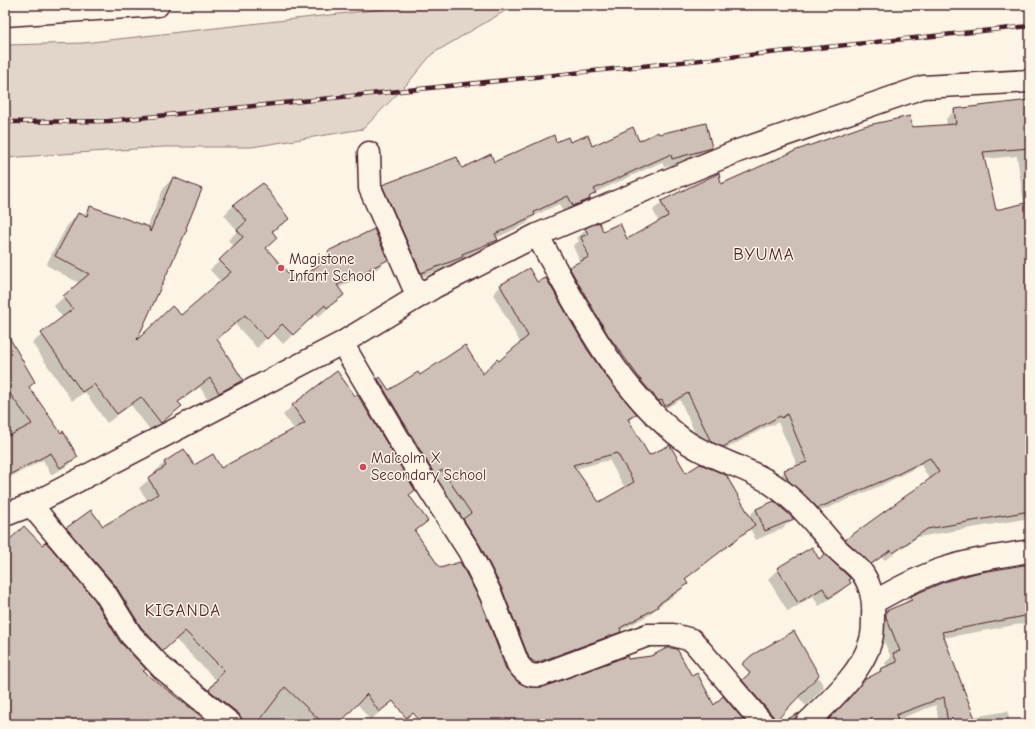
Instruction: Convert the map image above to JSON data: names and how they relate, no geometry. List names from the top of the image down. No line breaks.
{"districts":["BYUMA","KIGANDA"],"places":["Magistone Infant School","Malcolm X Secondary School"]}
